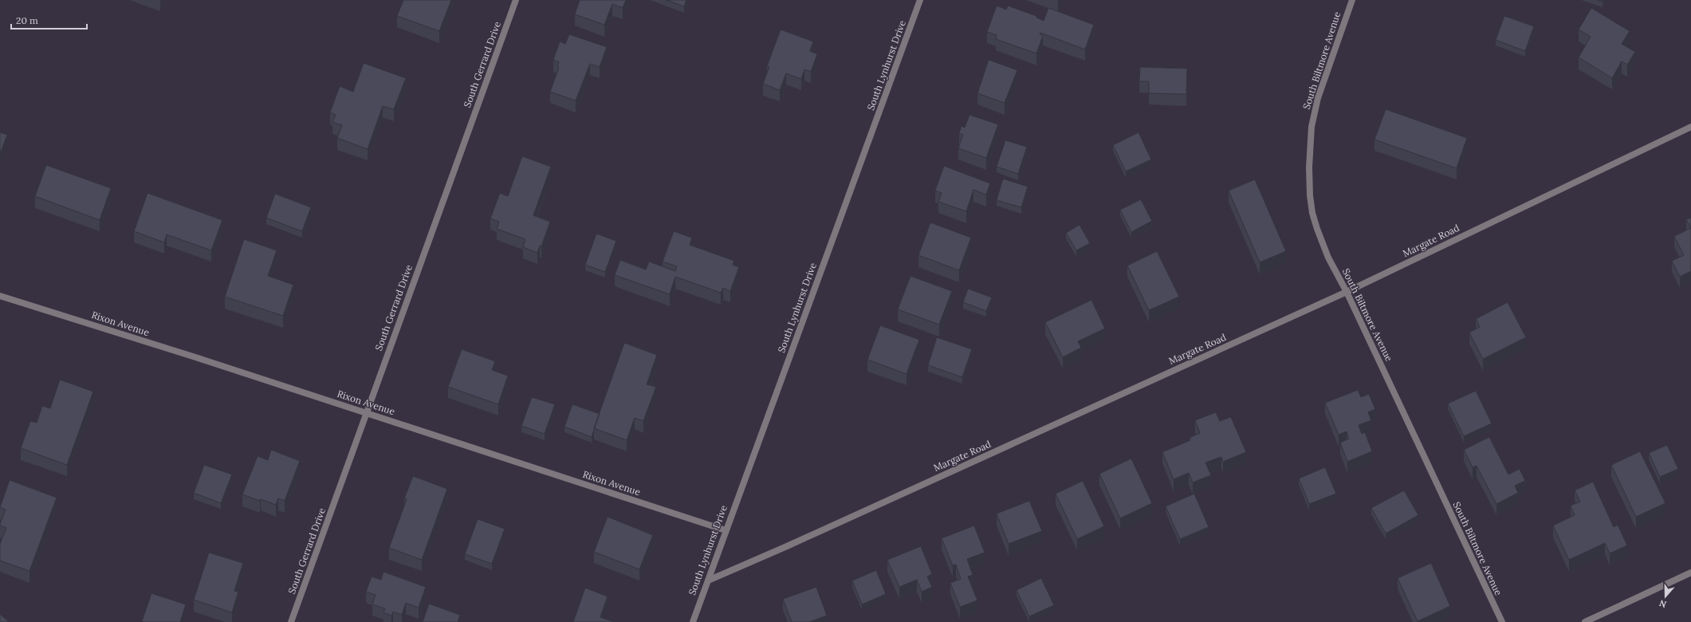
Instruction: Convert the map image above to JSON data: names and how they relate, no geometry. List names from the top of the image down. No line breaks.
{"streets":{"street":["South Biltmore Avenue","South Gerrard Drive","South Lynhurst Drive","Margate Road","Rixon Avenue"]},"crossings":[["South Biltmore Avenue","Margate Road"],["South Gerrard Drive","Rixon Avenue"],["South Lynhurst Drive","Margate Road"],["South Lynhurst Drive","Rixon Avenue"]],"scale_bar":"20 m","north":"bottom"}
